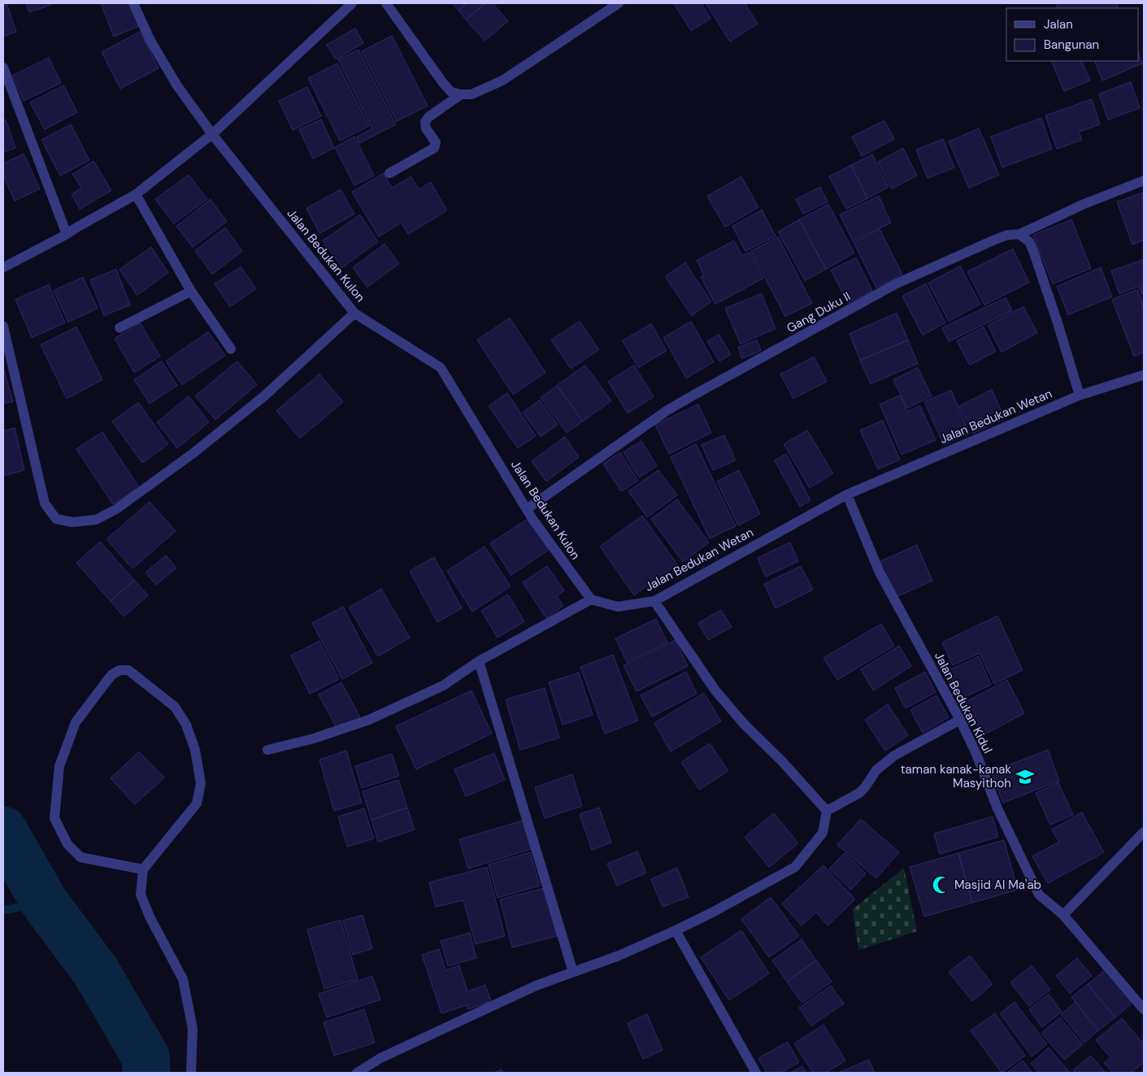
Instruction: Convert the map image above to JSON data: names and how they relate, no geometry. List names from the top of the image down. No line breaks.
{"streets":{"street":["Jalan Bedukan Kulon","Gang Duku II","Jalan Bedukan Wetan","Jalan Bedukan Kidul"]},"crossings":[["Jalan Bedukan Kulon","Gang Duku II"],["Jalan Bedukan Kulon","Jalan Bedukan Wetan"],["Jalan Bedukan Wetan","Jalan Bedukan Kidul"]],"places":{"school or university":["taman kanak-kanak Masyithoh"],"mosque":["Masjid Al Ma'ab"]},"legend":["Jalan","Bangunan"]}
